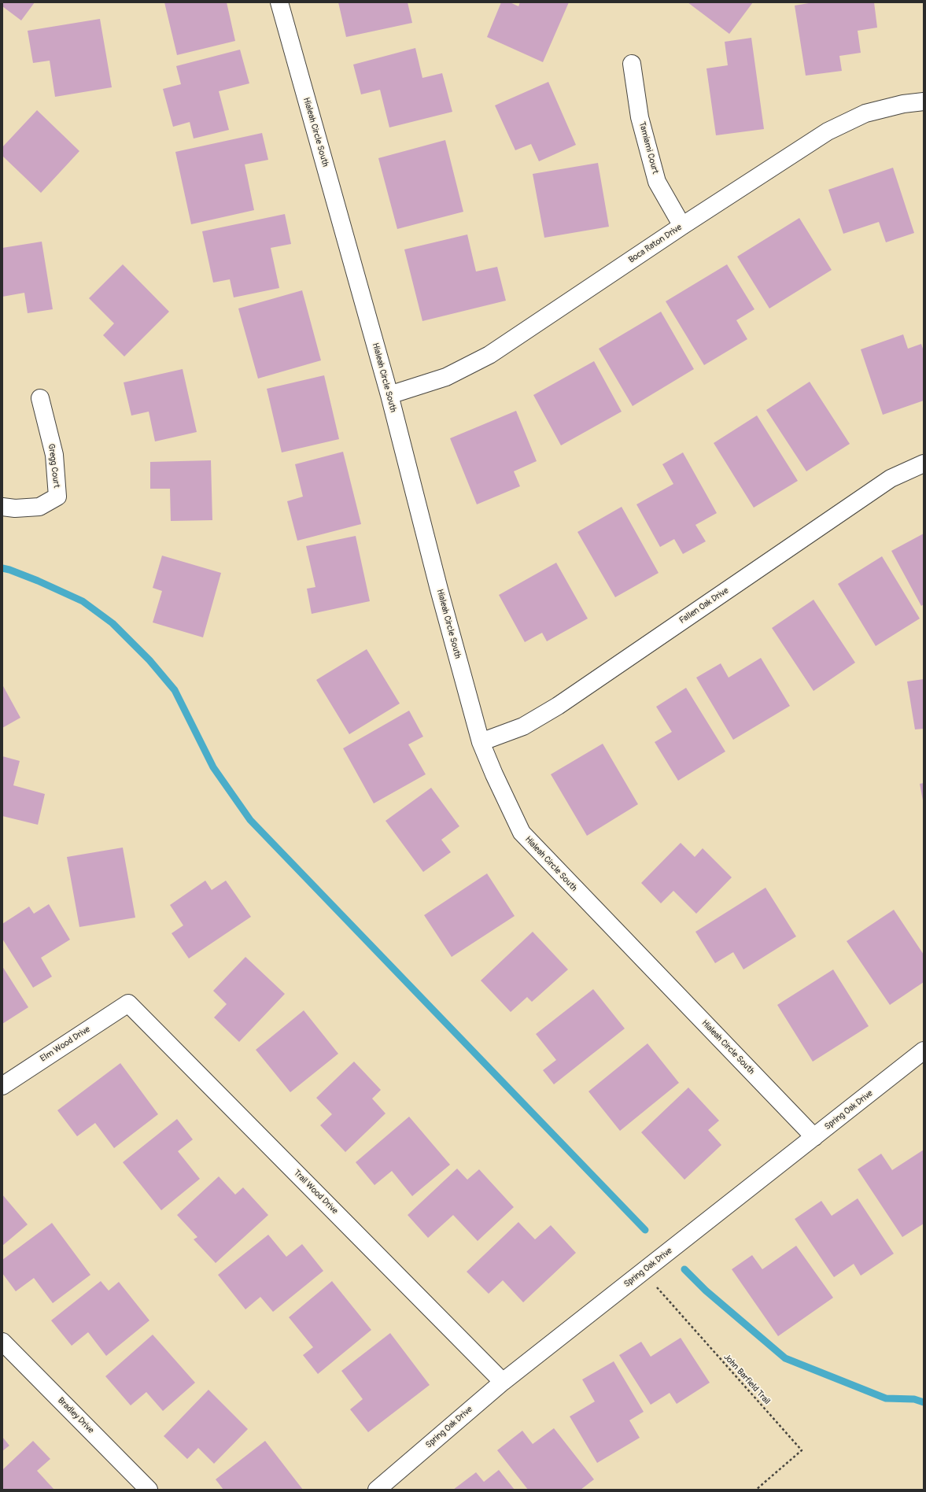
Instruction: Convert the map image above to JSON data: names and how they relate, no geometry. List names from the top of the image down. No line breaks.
{"streets":{"street":["Hialeah Circle South","Tamiami Court","Boca Raton Drive","Gregg Court","Fallen Oak Drive","Elm Wood Drive","Spring Oak Drive","Trail Wood Drive","Bradley Drive"],"path":["John Barfield Trail"]},"crossings":[["Hialeah Circle South","Boca Raton Drive"],["Hialeah Circle South","Fallen Oak Drive"],["Hialeah Circle South","Spring Oak Drive"],["Tamiami Court","Boca Raton Drive"],["Elm Wood Drive","Trail Wood Drive"],["Spring Oak Drive","Trail Wood Drive"],["Spring Oak Drive","John Barfield Trail"]]}
